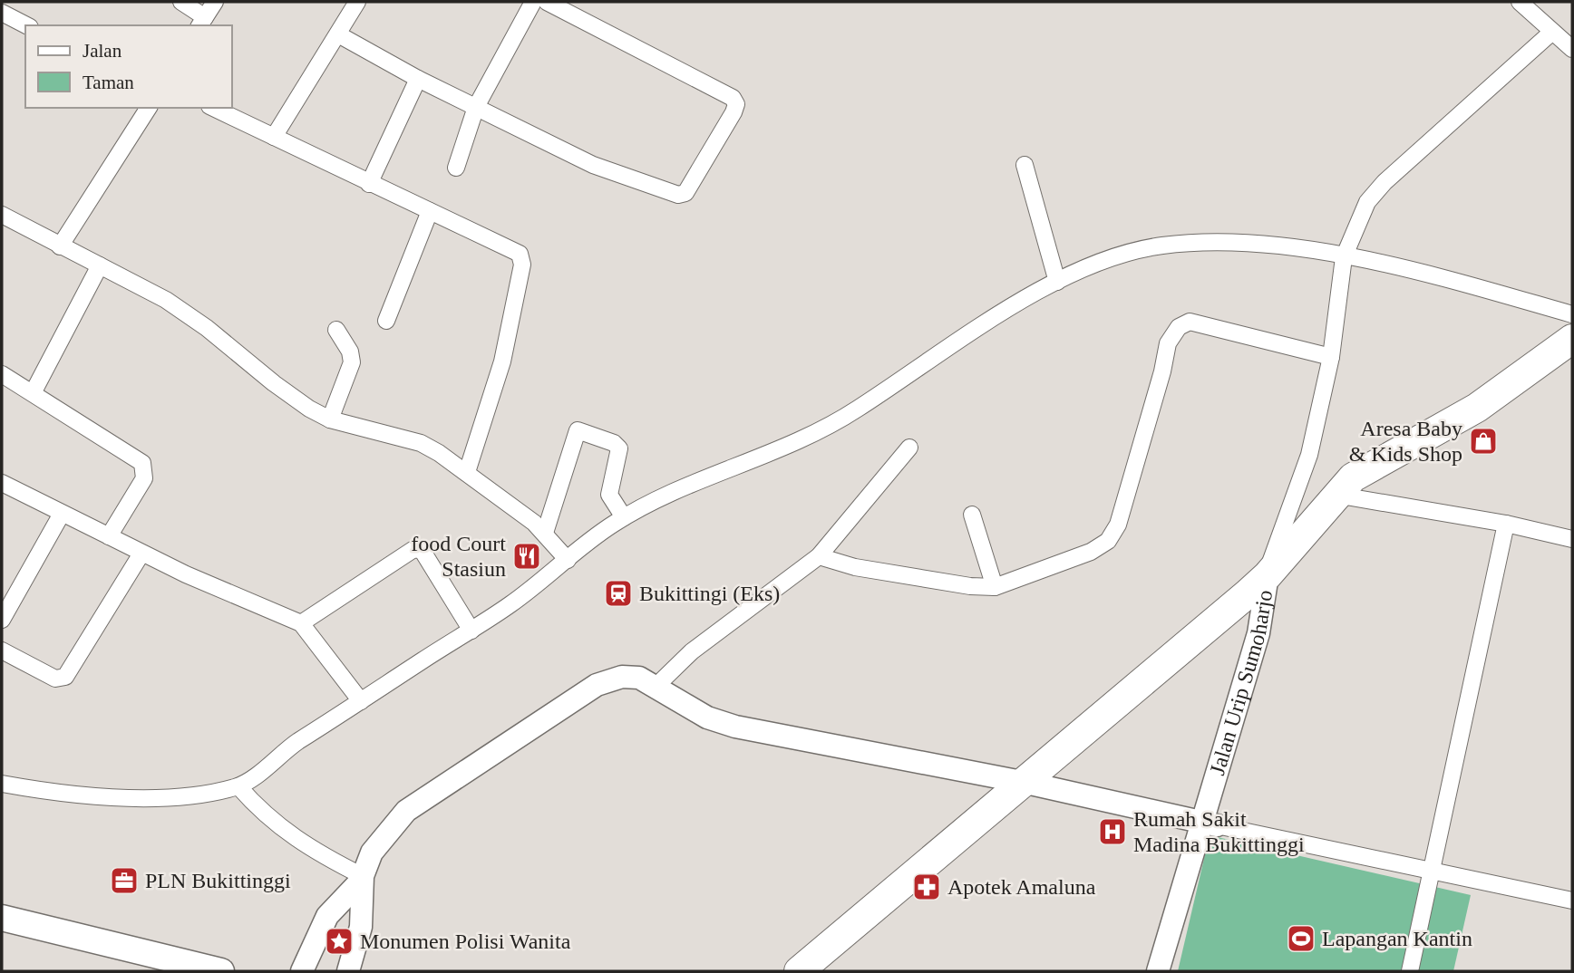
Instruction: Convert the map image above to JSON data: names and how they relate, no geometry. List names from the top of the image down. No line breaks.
{"streets":{"street":["Jalan Urip Sumoharjo"]},"places":{"shop":["Aresa Baby & Kids Shop"],"restaurant":["food Court Stasiun"],"station":["Bukittingi (Eks)"],"hospital":["Rumah Sakit Madina Bukittinggi"],"office":["PLN Bukittinggi"],"pharmacy":["Apotek Amaluna"],"sports":["Lapangan Kantin"],"place":["Monumen Polisi Wanita"]},"legend":["Jalan","Taman"]}
